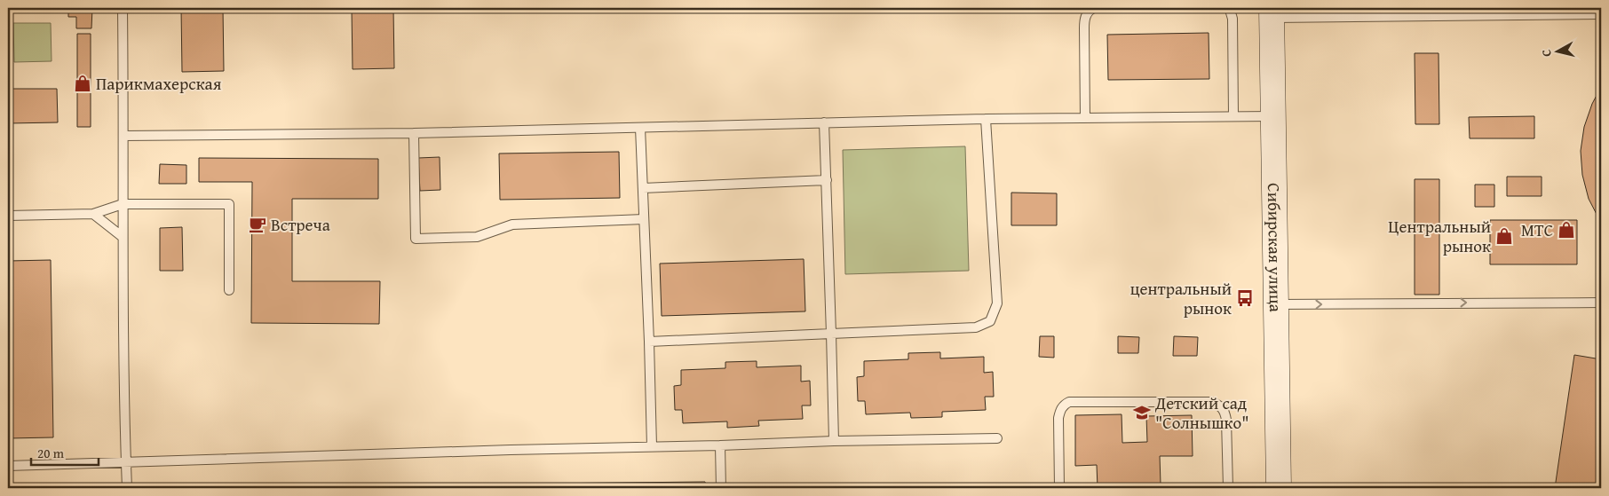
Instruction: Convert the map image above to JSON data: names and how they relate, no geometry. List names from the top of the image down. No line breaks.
{"streets":{"street":["Сибирская улица"]},"places":{"shop":["Парикмахерская","МТС","Центральный рынок"],"cafe":["Встреча"],"bus stop":["центральный рынок"],"school or university":["Детский сад \"Солнышко\""]},"scale_bar":"20 m","north":"left"}
